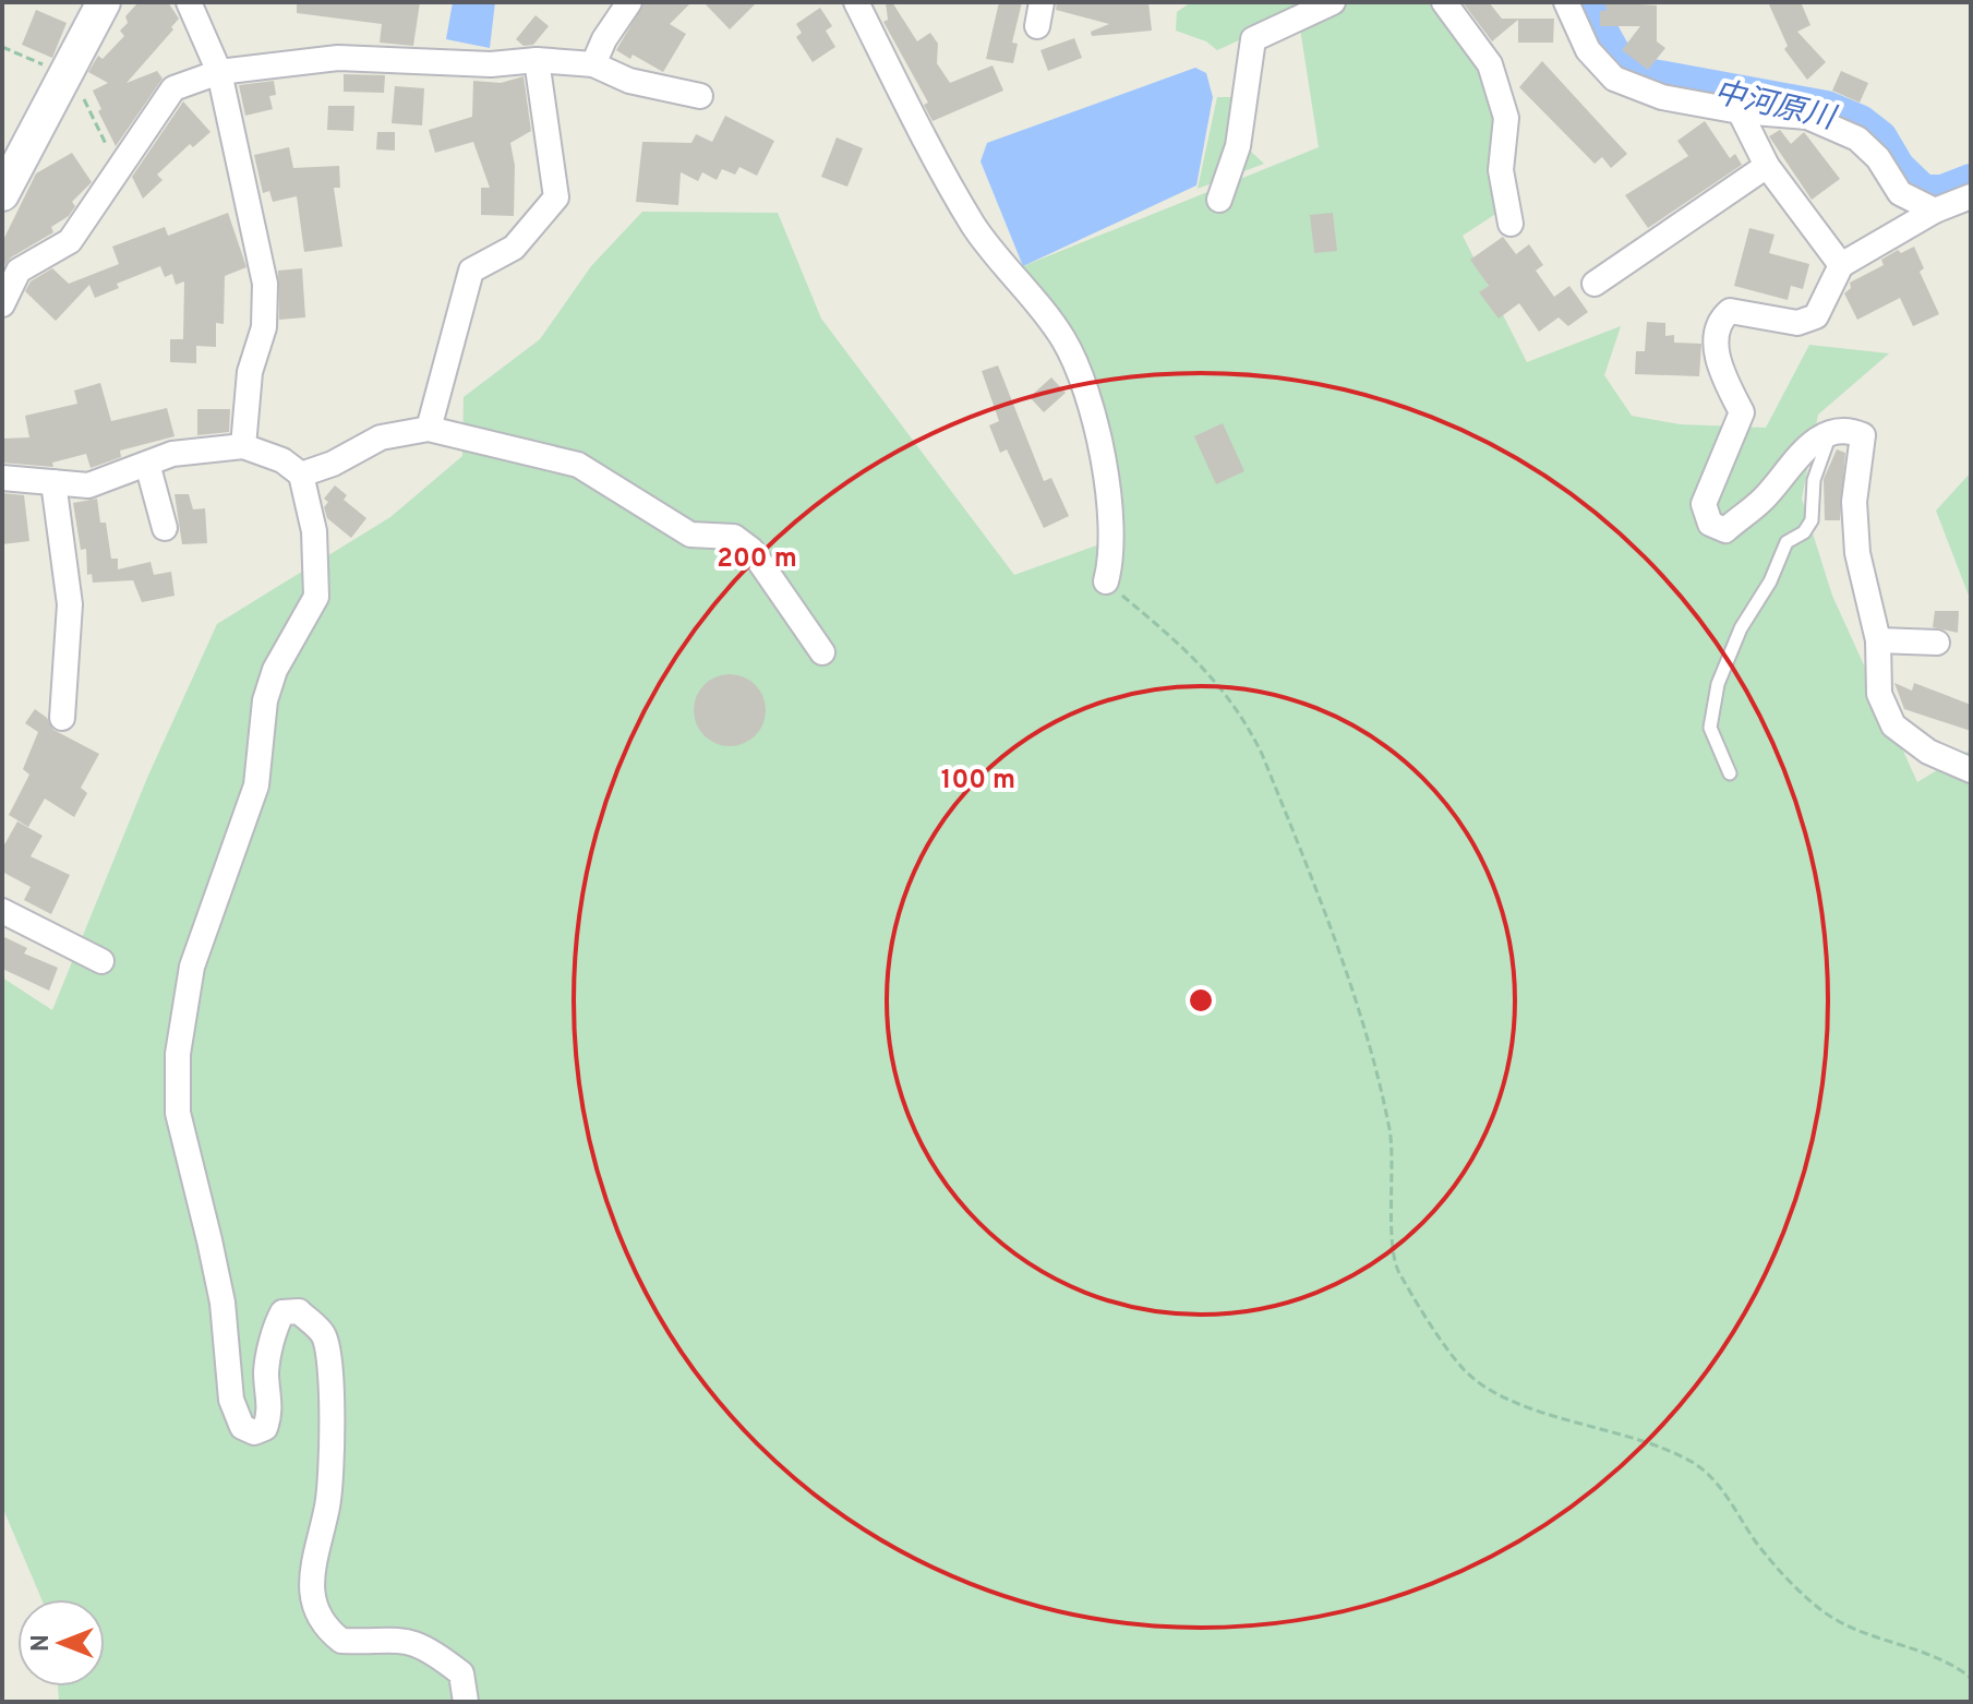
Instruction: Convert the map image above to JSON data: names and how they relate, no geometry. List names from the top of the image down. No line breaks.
{"water":["中河原川"],"north":"left","rings":["200 m","100 m"]}
